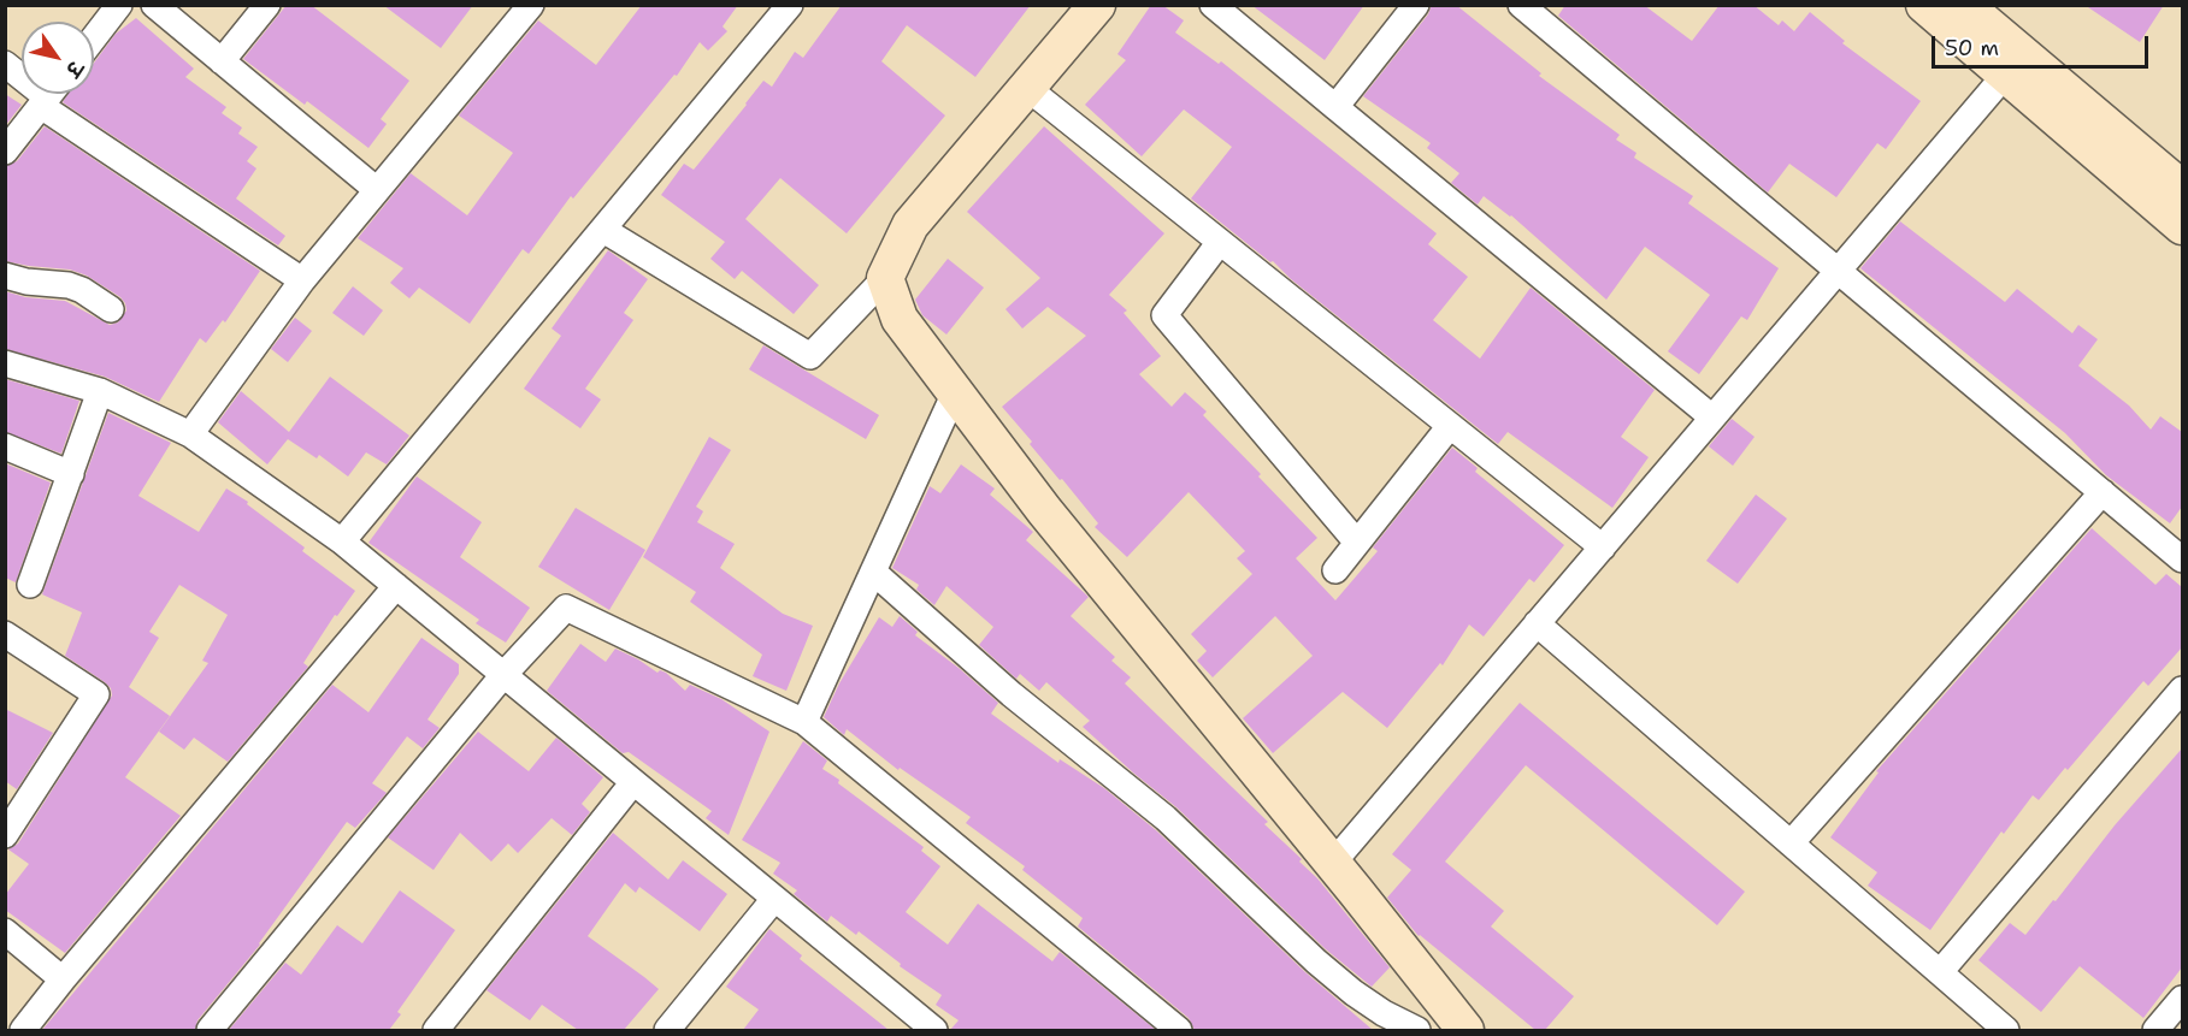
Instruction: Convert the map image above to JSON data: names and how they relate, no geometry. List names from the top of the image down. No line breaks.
{"scale_bar":"50 m","north":"bottom right"}
